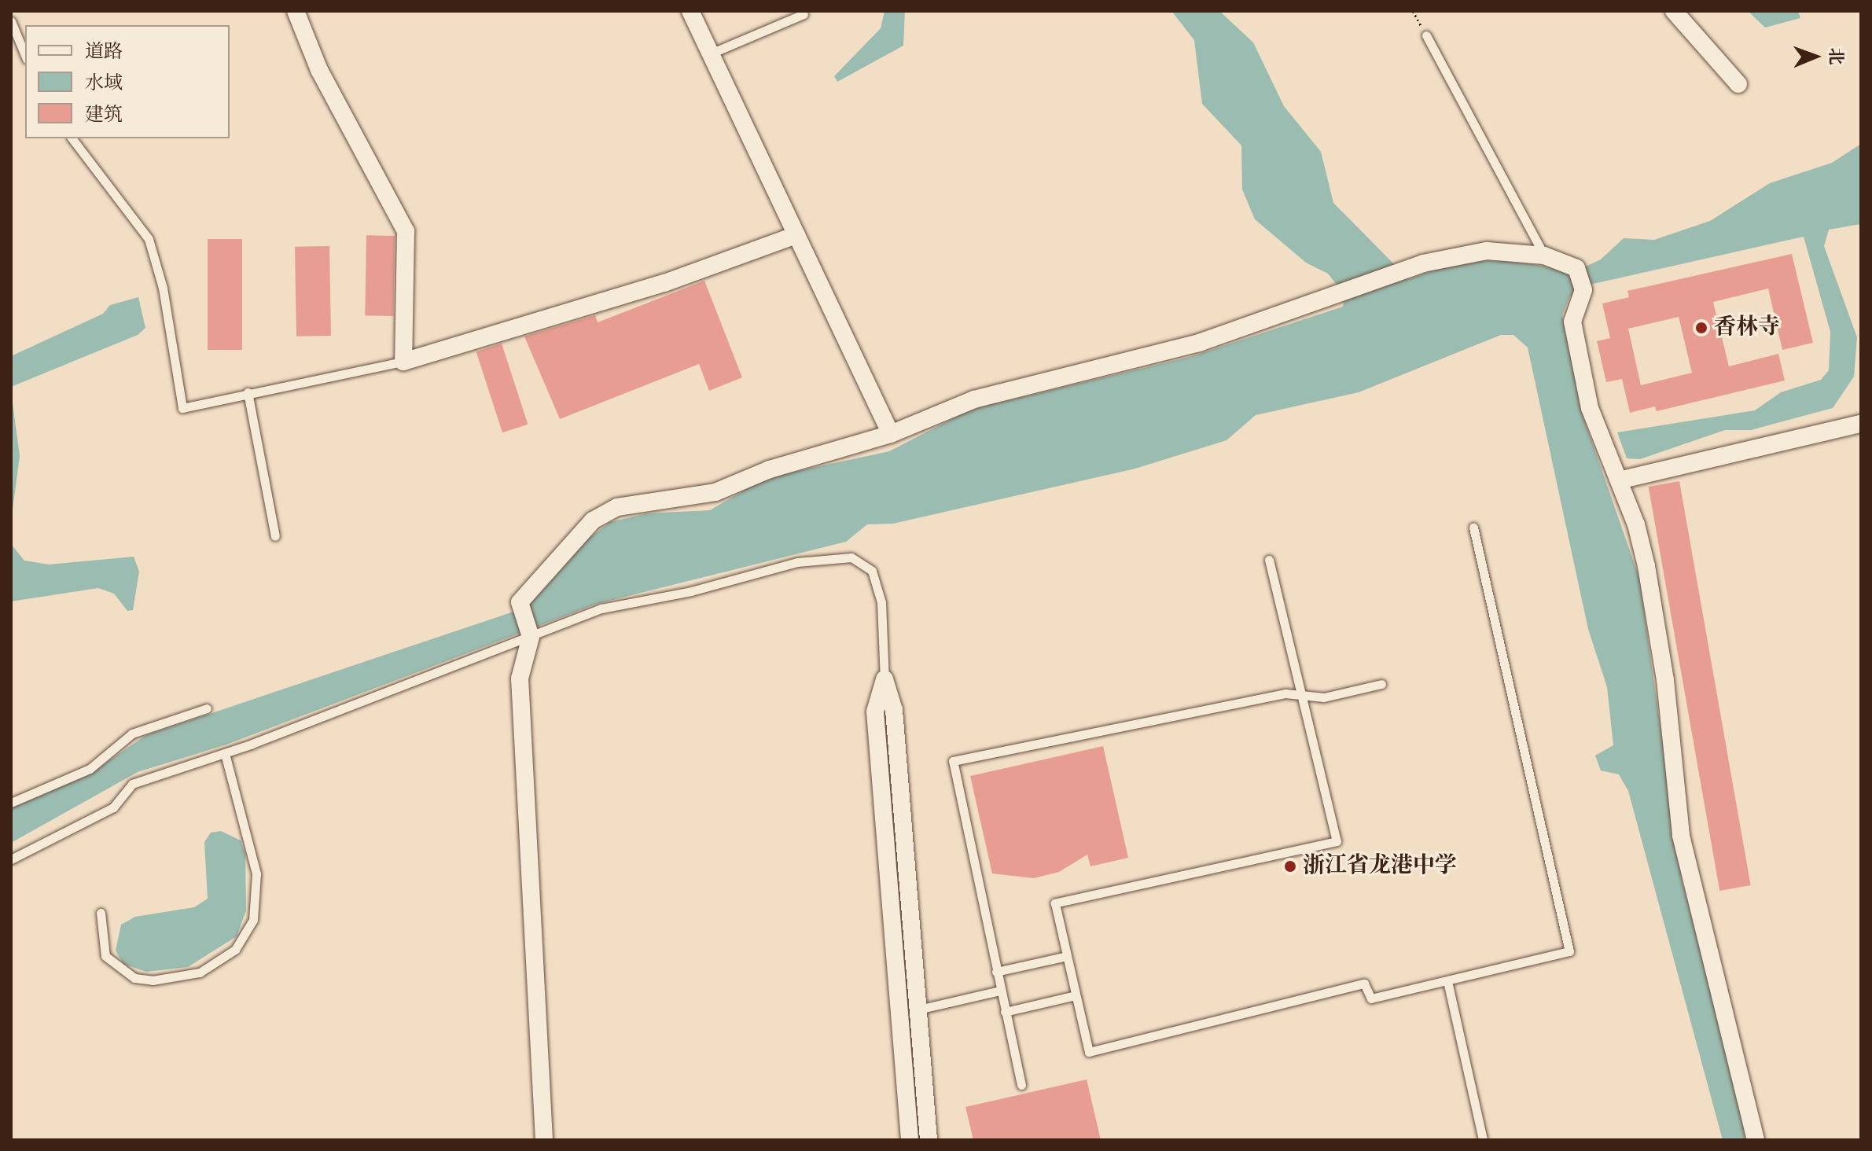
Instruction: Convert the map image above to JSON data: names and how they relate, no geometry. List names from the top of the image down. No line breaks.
{"places":["香林寺","浙江省龙港中学"],"legend":["道路","水域","建筑"],"north":"right"}
